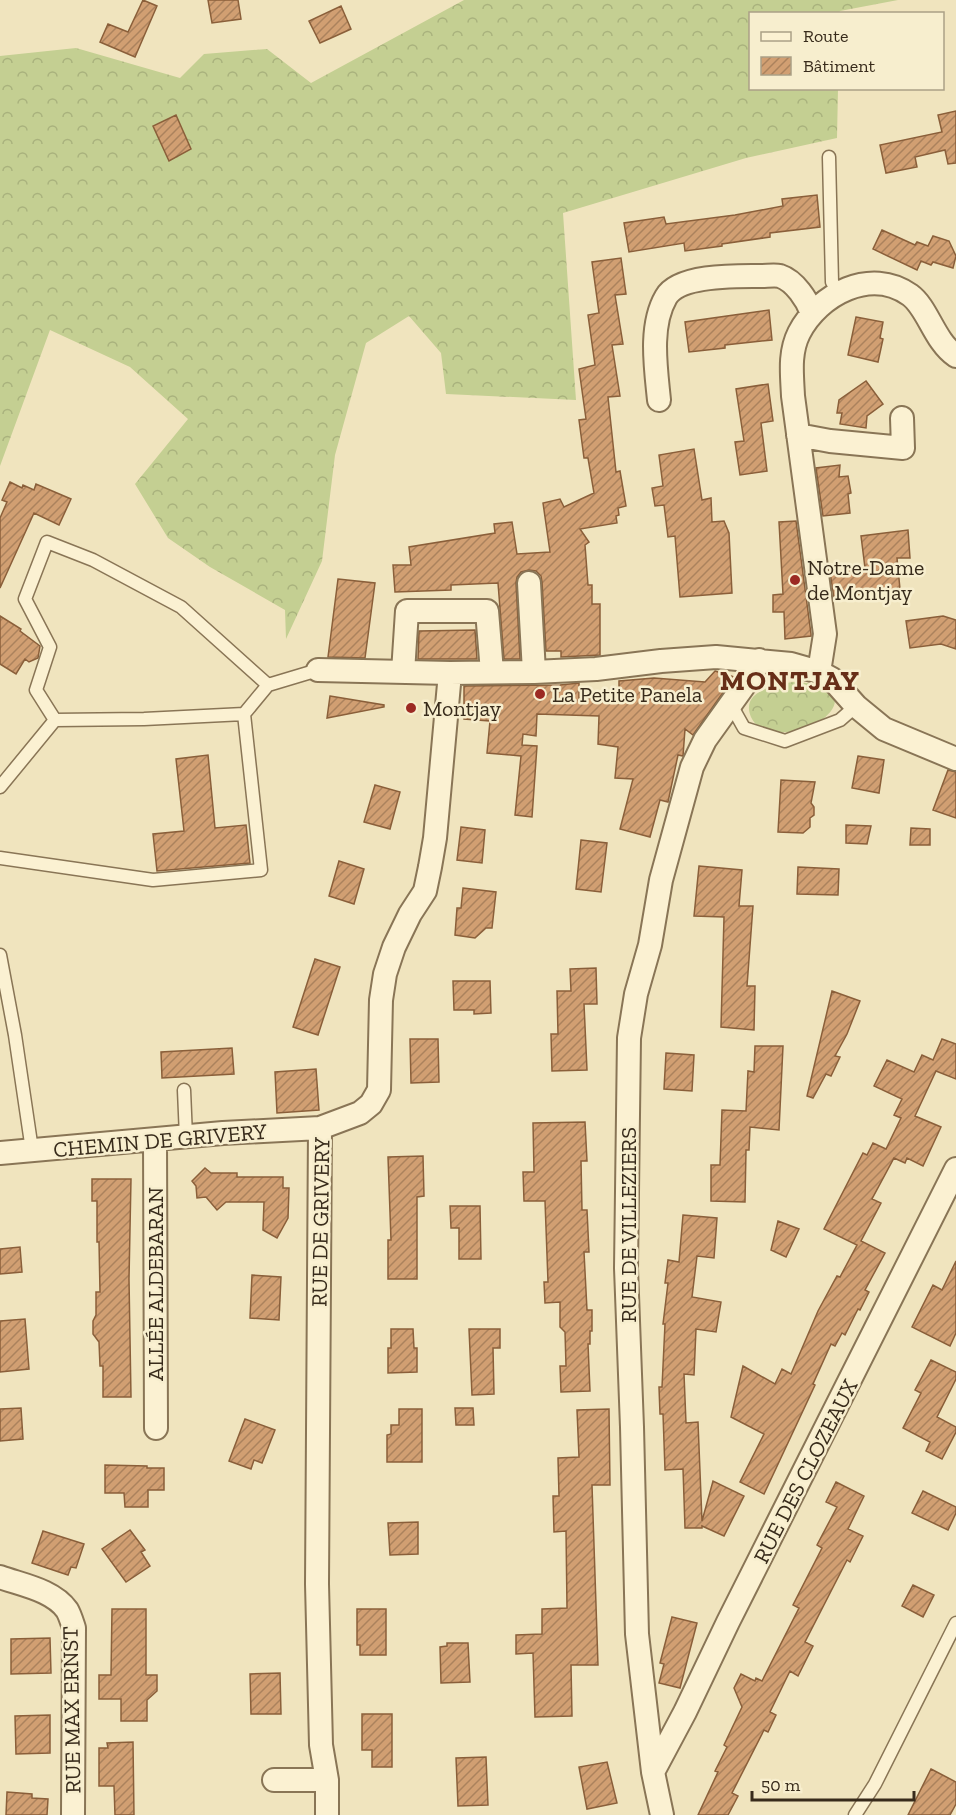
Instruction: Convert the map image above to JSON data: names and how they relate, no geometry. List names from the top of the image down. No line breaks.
{"streets":{"street":["CHEMIN DE GRIVERY","RUE DE GRIVERY","RUE DE VILLEZIERS","ALLÉE ALDEBARAN","RUE DES CLOZEAUX","RUE MAX ERNST"]},"crossings":[["CHEMIN DE GRIVERY","RUE DE GRIVERY"],["CHEMIN DE GRIVERY","ALLÉE ALDEBARAN"],["RUE DE VILLEZIERS","RUE DES CLOZEAUX"]],"districts":["MONTJAY"],"places":["Notre-Dame de Montjay","La Petite Panela","Montjay"],"legend":["Route","Bâtiment"],"scale_bar":"50 m"}
